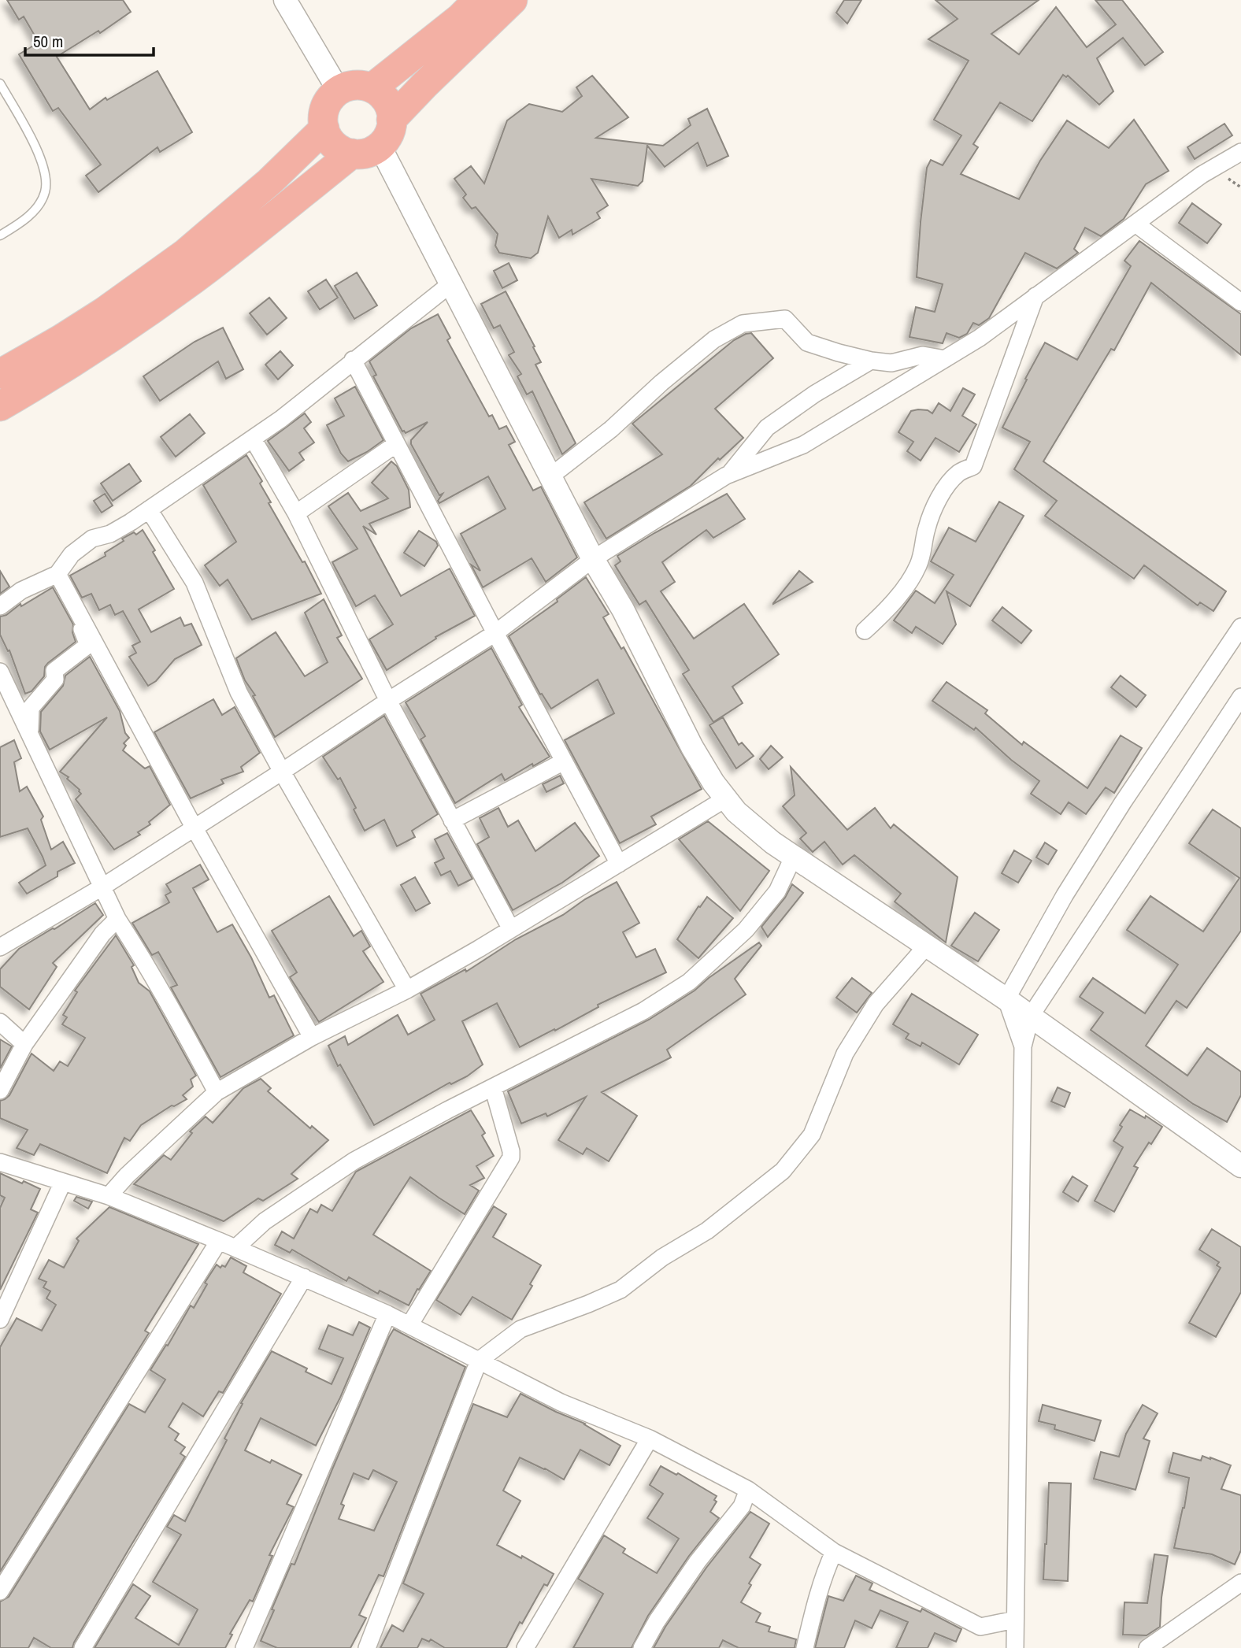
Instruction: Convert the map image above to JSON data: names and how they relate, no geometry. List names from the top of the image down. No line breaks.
{"scale_bar":"50 m"}
